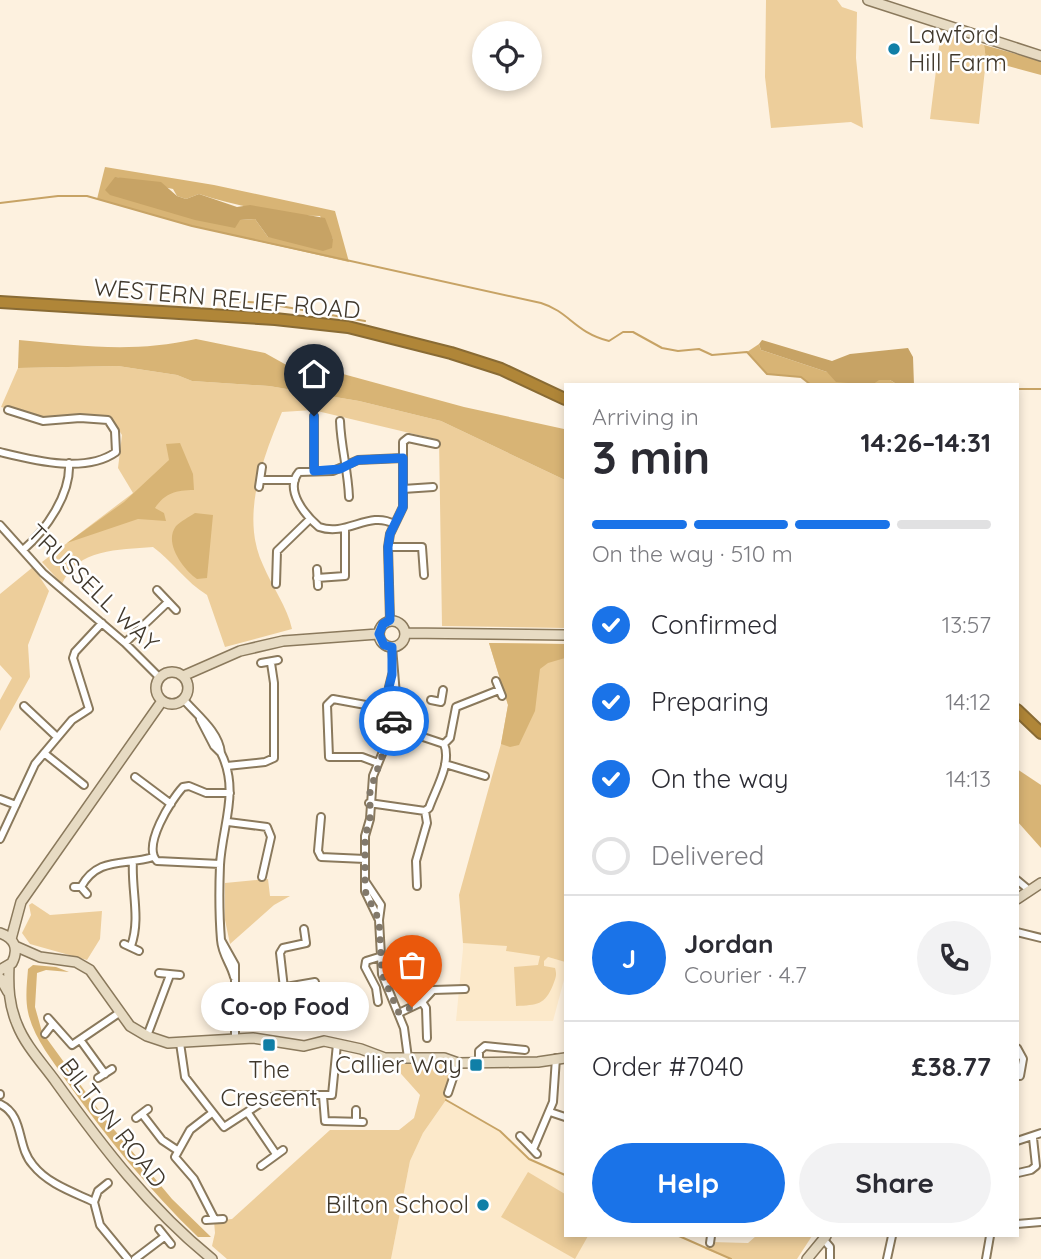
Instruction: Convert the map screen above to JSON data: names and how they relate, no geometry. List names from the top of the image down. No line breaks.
{"streets":{"highway":["WESTERN RELIEF ROAD"],"street":["TRUSSELL WAY","BILTON ROAD"]},"places":{"other":["Lawford Hill Farm","Co-op Food","Bilton School"],"transit":["The Crescent","Callier Way"]},"page":{"heading":["3 min","Arriving in","14:26–14:31"],"panel":["Jordan","Courier · 4.7","Order #7040","£38.77"],"bar":"On the way · 510 m","list":[["Confirmed","13:57"],["Preparing","14:12"],["On the way","14:13"],"Delivered"],"round":"J","bubble":"Co-op Food","buttons":["Help","Share"]}}
